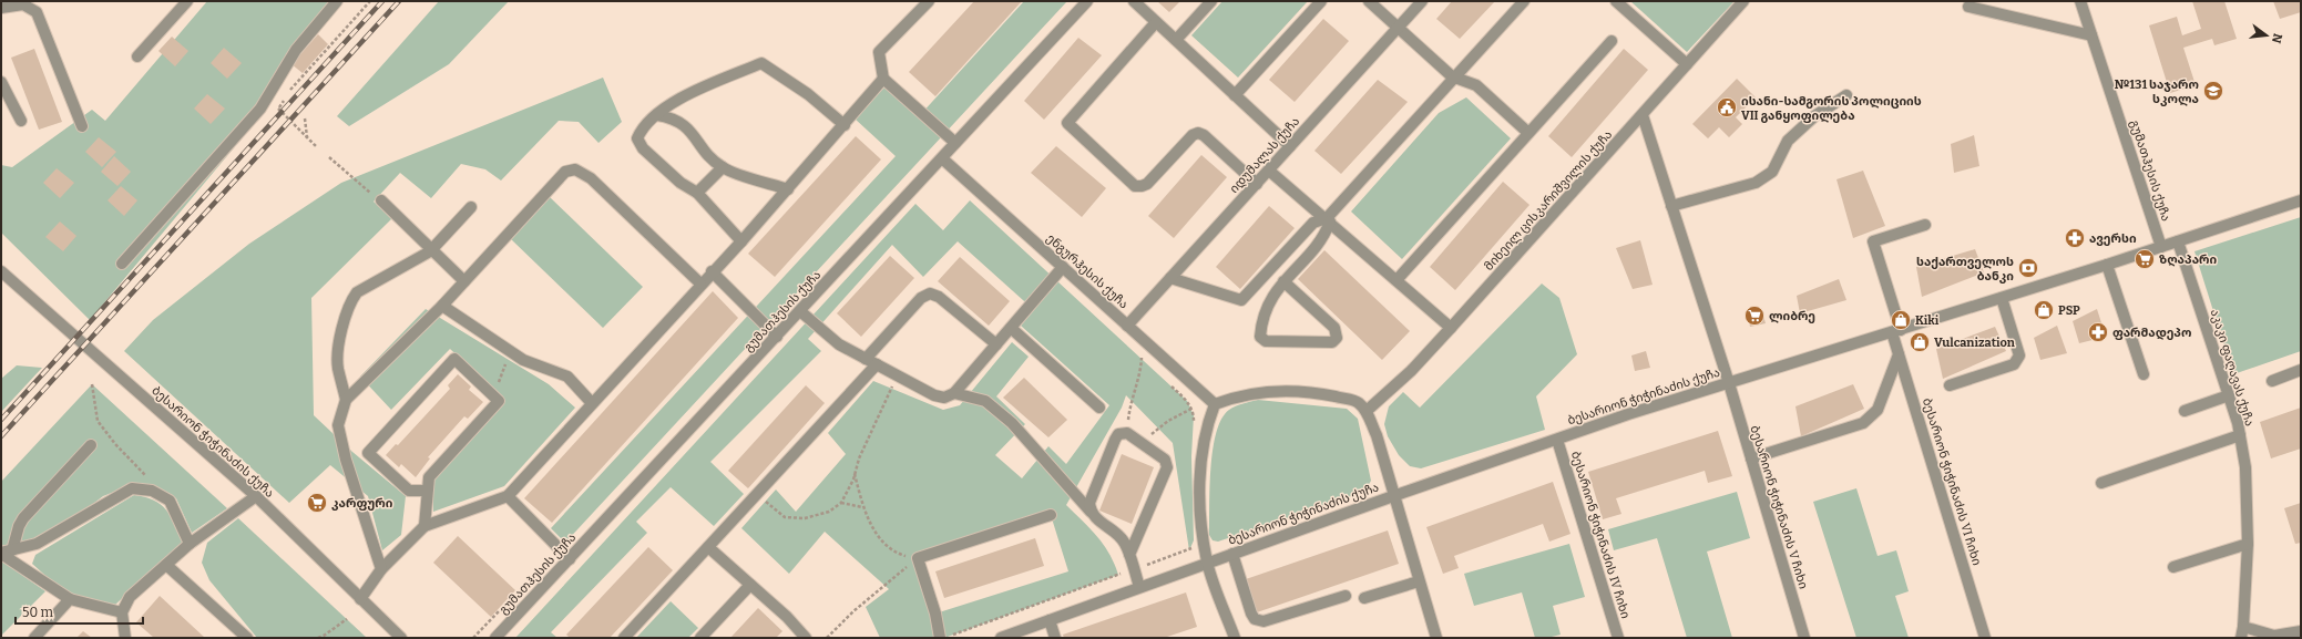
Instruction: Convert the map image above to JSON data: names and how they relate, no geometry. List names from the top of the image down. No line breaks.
{"streets":{"street":["იდუმალას ქუჩა","გუმათჰესის ქუჩა","მიხეილ ცისკარიშვილის ქუჩა","ენგურჰესის ქუჩა","აკაკი ფაღავას ქუჩა","ბესარიონ ჭიჭინაძის ქუჩა","ბესარიონ ჭიჭინაძის VI ჩიხი","ბესარიონ ჭიჭინაძის V ჩიხი","ბესარიონ ჭიჭინაძის IV ჩიხი"]},"crossings":[["იდუმალას ქუჩა","ენგურჰესის ქუჩა"],["გუმათჰესის ქუჩა","ენგურჰესის ქუჩა"],["გუმათჰესის ქუჩა","ბესარიონ ჭიჭინაძის ქუჩა"],["მიხეილ ცისკარიშვილის ქუჩა","ბესარიონ ჭიჭინაძის V ჩიხი"],["აკაკი ფაღავას ქუჩა","ბესარიონ ჭიჭინაძის ქუჩა"],["ბესარიონ ჭიჭინაძის ქუჩა","ბესარიონ ჭიჭინაძის VI ჩიხი"],["ბესარიონ ჭიჭინაძის ქუჩა","ბესარიონ ჭიჭინაძის V ჩიხი"],["ბესარიონ ჭიჭინაძის ქუჩა","ბესარიონ ჭიჭინაძის IV ჩიხი"]],"places":{"school or university":["№131 საჯარო სკოლა"],"public building":["ისანი-სამგორის პოლიციის VII განყოფილება"],"pharmacy":["ავერსი","ფარმადეპო"],"supermarket":["ზღაპარი","ლიბრე","კარფური"],"bank":["საქართველოს ბანკი"],"shop":["PSP","Kiki","Vulcanization"]},"scale_bar":"50 m","north":"right"}
